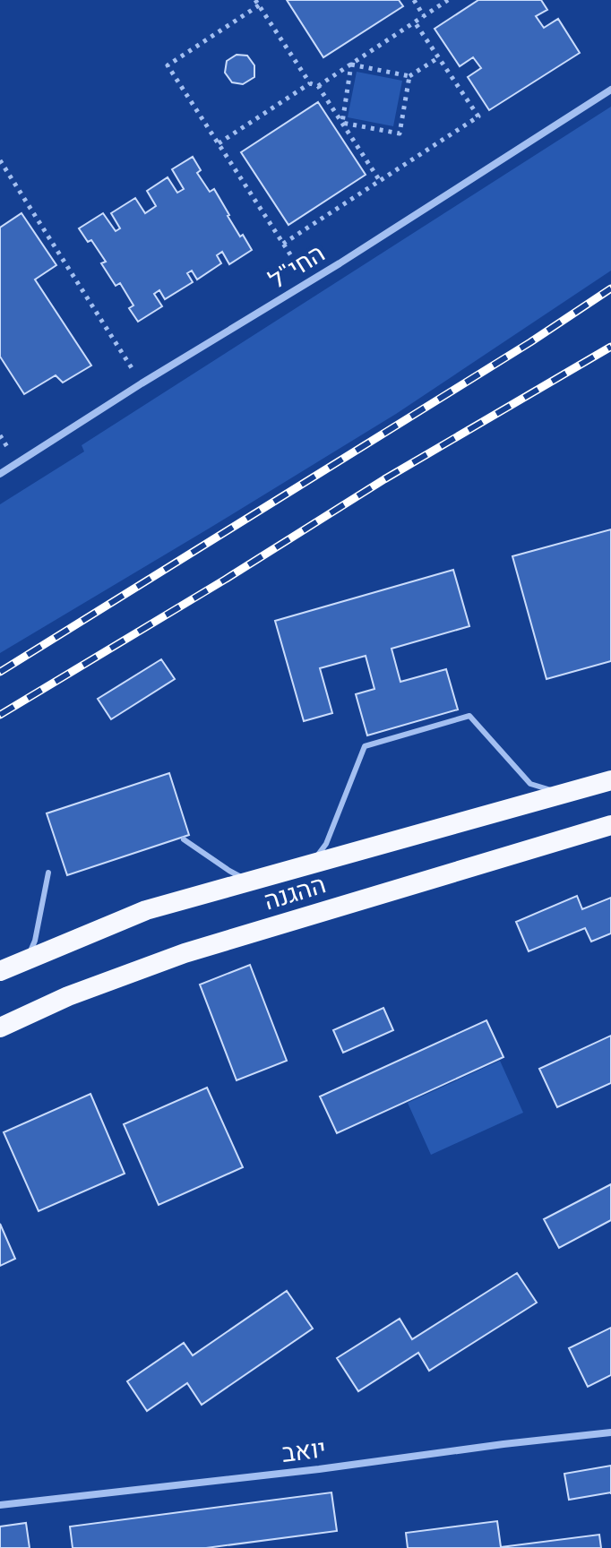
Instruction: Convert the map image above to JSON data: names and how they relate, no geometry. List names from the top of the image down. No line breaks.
{"streets":{"highway":["ההגנה"],"street":["החי\"ל","יואב"]}}
